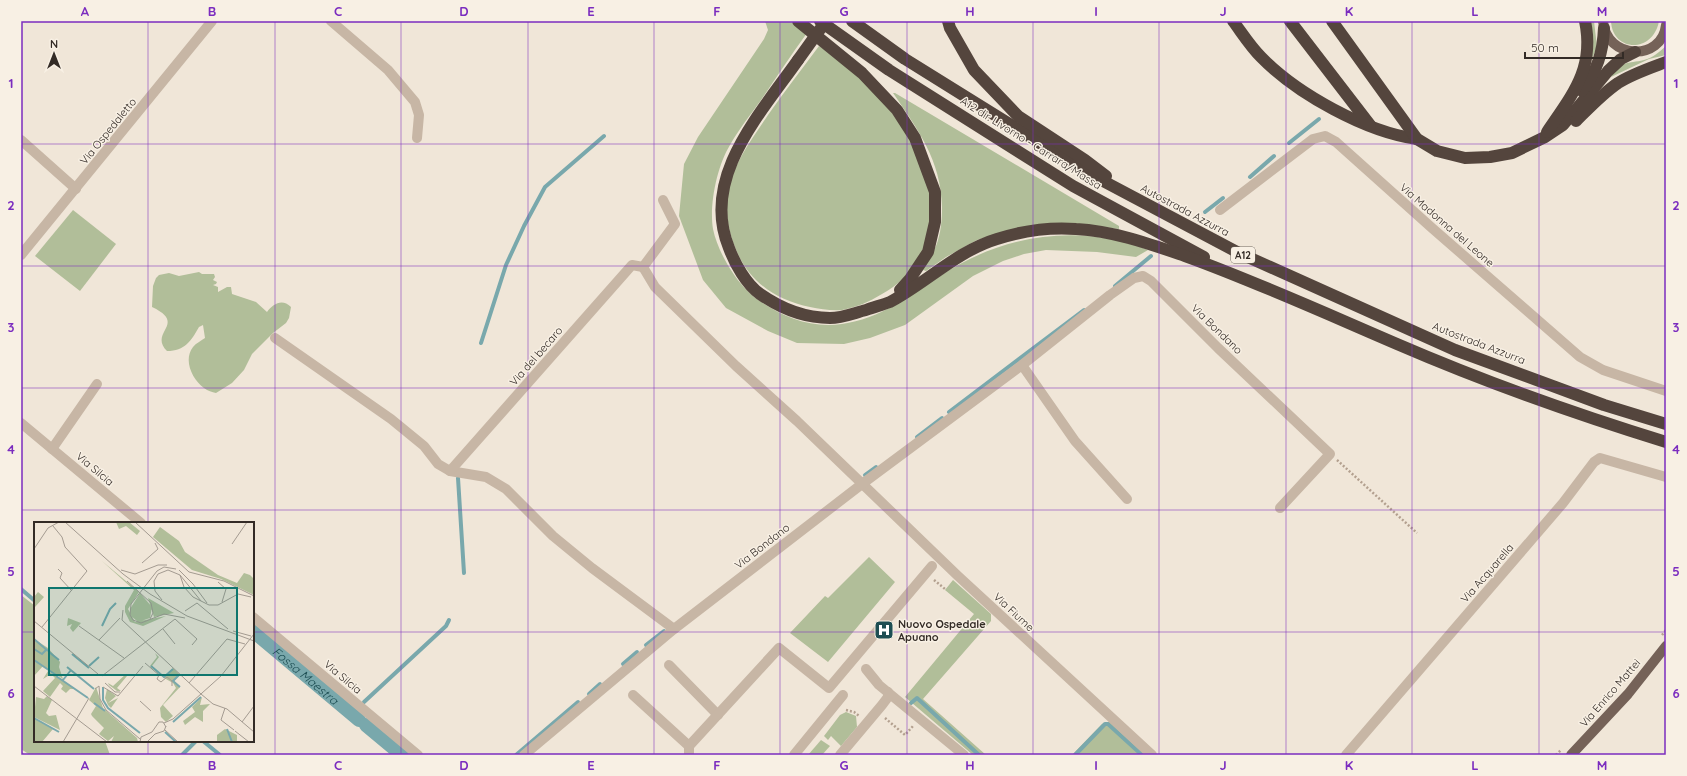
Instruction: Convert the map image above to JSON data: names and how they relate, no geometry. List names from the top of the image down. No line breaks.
{"streets":{"highway":["A12 dir. Livorno - Carrara/Massa","Autostrada Azzurra","A12"],"main road":["Via Enrico Mattei"],"street":["Via Ospedaletto","Via Madonna del Leone","Via Bondano","Via del becaro","Via Silcia","Via Acquarella","Via Fiume"]},"crossings":[["A12 dir. Livorno - Carrara/Massa","A12"],["Via Bondano","Via Fiume"],["Via del becaro","Via Fiume"]],"water":["Fossa Maestra"],"places":{"hospital":["Nuovo Ospedale Apuano"]},"scale_bar":"50 m","north":"top","grid":{"columns":["A","B","C","D","E","F","G","H","I","J","K","L","M"],"rows":["1","2","3","4","5","6"]}}
